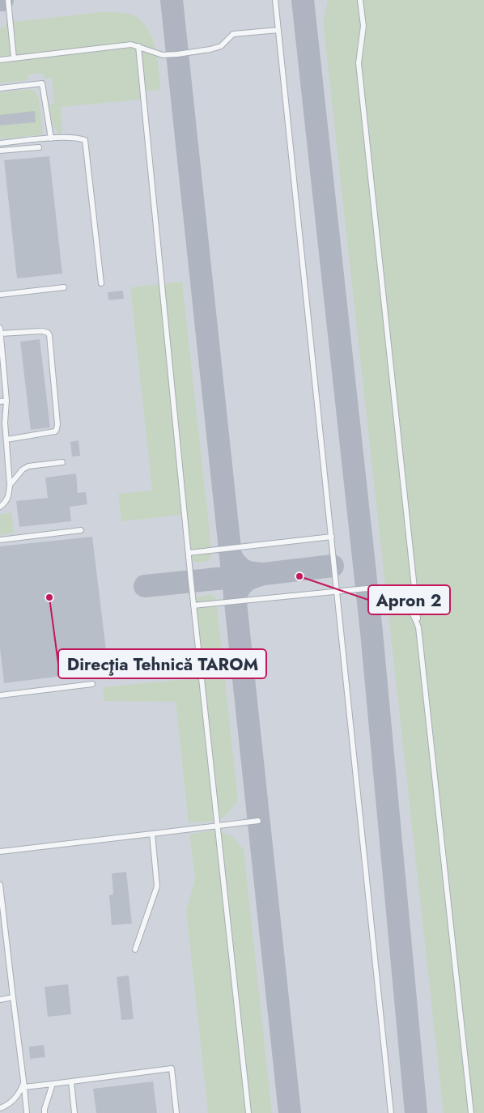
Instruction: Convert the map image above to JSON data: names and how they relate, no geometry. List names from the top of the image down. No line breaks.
{"places":["Apron 2","Direcţia Tehnică TAROM"]}
